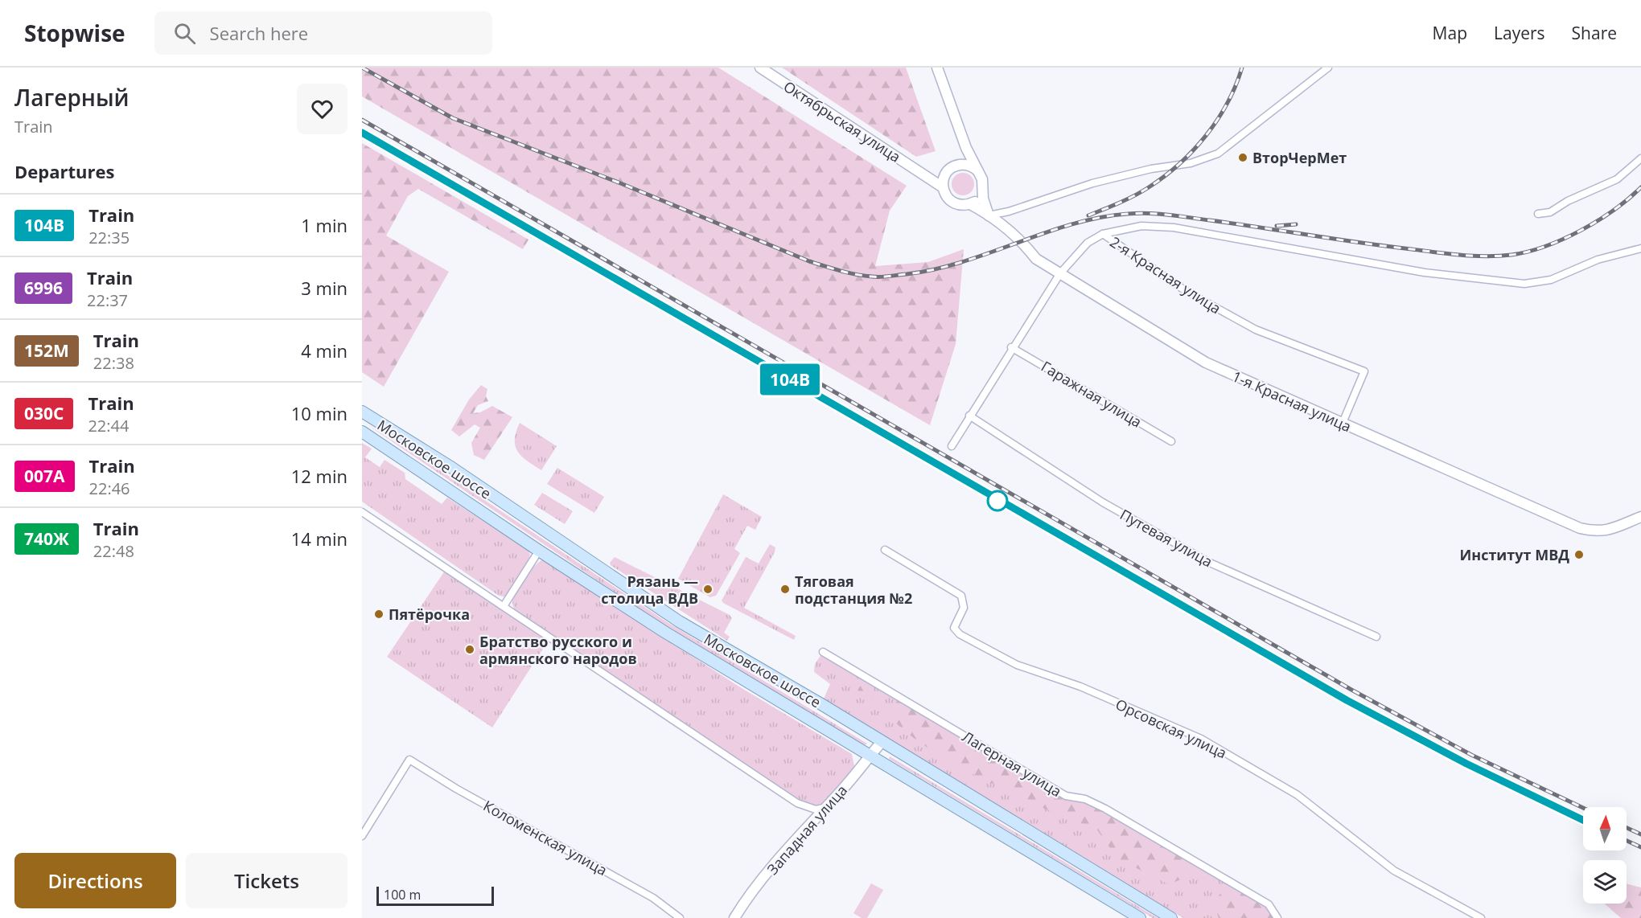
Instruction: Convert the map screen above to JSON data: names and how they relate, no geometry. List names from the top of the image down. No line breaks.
{"streets":{"main road":["Московское шоссе"],"street":["Октябрьская улица","2-я Красная улица","Гаражная улица","1-я Красная улица","Путевая улица","Орсовская улица","Лагерная улица","Западная улица","Коломенская улица"]},"crossings":[["Октябрьская улица","1-я Красная улица"],["2-я Красная улица","Гаражная улица"],["2-я Красная улица","1-я Красная улица"],["2-я Красная улица","Путевая улица"],["Московское шоссе","Западная улица"]],"places":["ВторЧерМет","Институт МВД","Рязань — столица ВДВ","Тяговая подстанция №2","Пятёрочка","Братство русского и армянского народов"],"scale_bar":"100 m","north":"top","page":{"header":"Stopwise","search":"Search here","nav":["Map","Layers","Share"],"heading":[["Лагерный","Train"],"Departures"],"on_map":"104В","list":[{"mark":"104В","name":"Train","note":"22:35","value":"1 min"},{"mark":"6996","name":"Train","note":"22:37","value":"3 min"},{"mark":"152М","name":"Train","note":"22:38","value":"4 min"},{"mark":"030C","name":"Train","note":"22:44","value":"10 min"},{"mark":"007А","name":"Train","note":"22:46","value":"12 min"},{"mark":"740Ж","name":"Train","note":"22:48","value":"14 min"}],"buttons":["Directions","Tickets"],"scale":"100 m"}}
